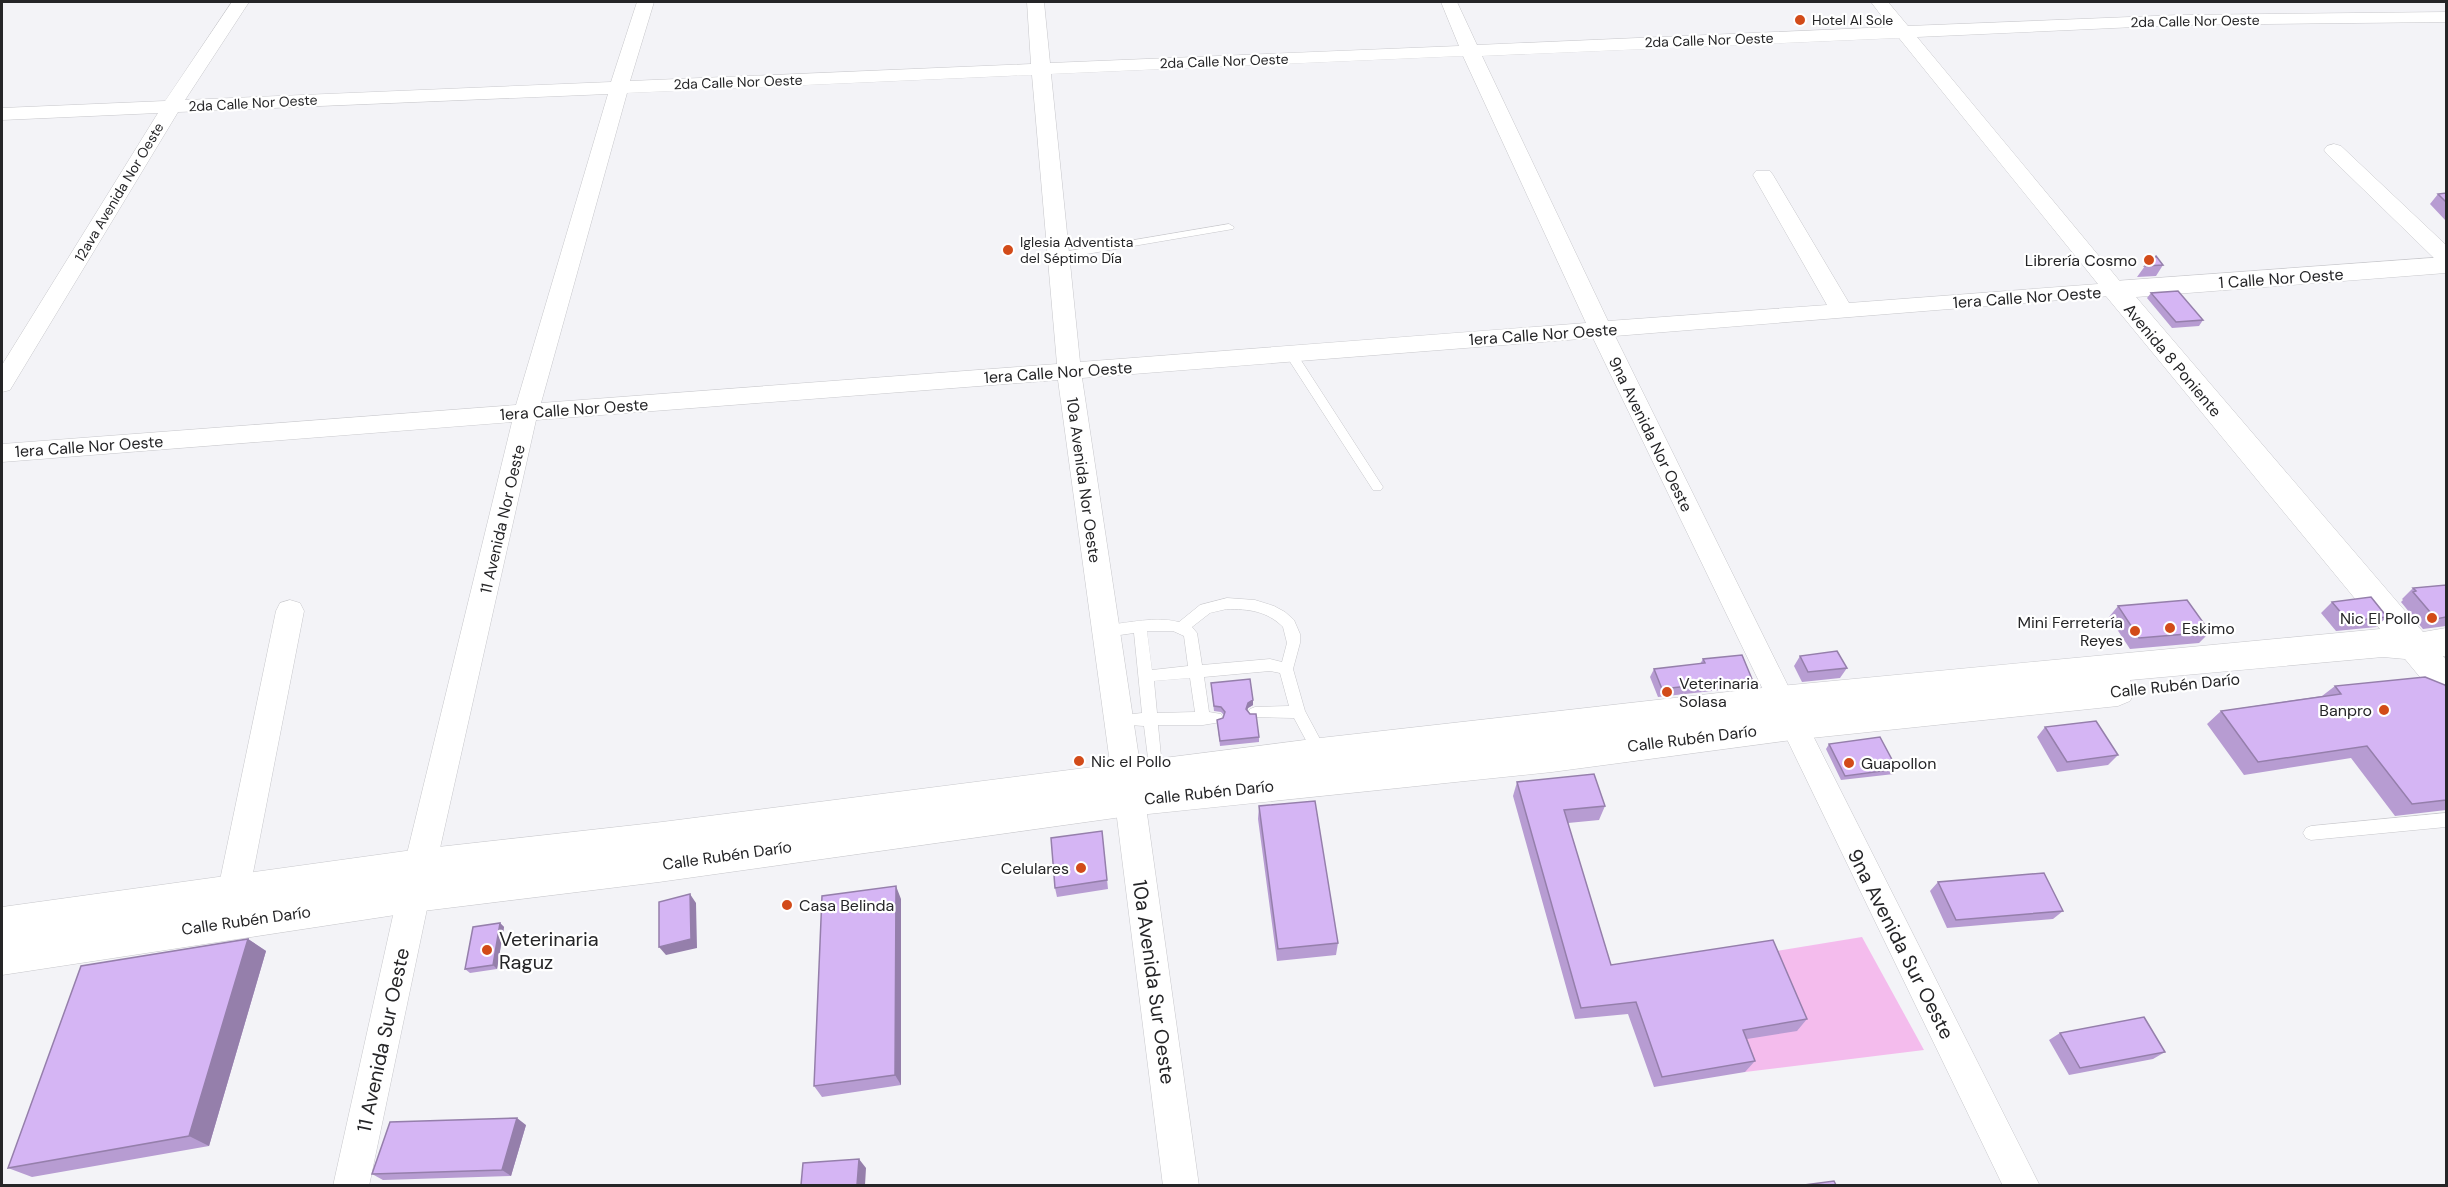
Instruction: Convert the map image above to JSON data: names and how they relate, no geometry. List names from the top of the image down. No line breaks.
{"streets":{"street":["2da Calle Nor Oeste","12ava Avenida Nor Oeste","1 Calle Nor Oeste","1era Calle Nor Oeste","Avenida 8 Poniente","9na Avenida Nor Oeste","10a Avenida Nor Oeste","11 Avenida Nor Oeste","Calle Rubén Darío","9na Avenida Sur Oeste","10a Avenida Sur Oeste","11 Avenida Sur Oeste"]},"crossings":[["2da Calle Nor Oeste","12ava Avenida Nor Oeste"],["2da Calle Nor Oeste","Avenida 8 Poniente"],["2da Calle Nor Oeste","9na Avenida Nor Oeste"],["2da Calle Nor Oeste","10a Avenida Nor Oeste"],["2da Calle Nor Oeste","11 Avenida Nor Oeste"],["1 Calle Nor Oeste","1era Calle Nor Oeste"],["1 Calle Nor Oeste","Avenida 8 Poniente"],["1era Calle Nor Oeste","Avenida 8 Poniente"],["1era Calle Nor Oeste","9na Avenida Nor Oeste"],["1era Calle Nor Oeste","10a Avenida Nor Oeste"],["1era Calle Nor Oeste","11 Avenida Nor Oeste"],["Avenida 8 Poniente","Calle Rubén Darío"],["9na Avenida Nor Oeste","Calle Rubén Darío"],["9na Avenida Nor Oeste","9na Avenida Sur Oeste"],["10a Avenida Nor Oeste","Calle Rubén Darío"],["10a Avenida Nor Oeste","10a Avenida Sur Oeste"],["11 Avenida Nor Oeste","Calle Rubén Darío"],["11 Avenida Nor Oeste","11 Avenida Sur Oeste"],["Calle Rubén Darío","9na Avenida Sur Oeste"],["Calle Rubén Darío","10a Avenida Sur Oeste"],["Calle Rubén Darío","11 Avenida Sur Oeste"]],"places":["Hotel Al Sole","Iglesia Adventista del Séptimo Día","Librería Cosmo","Nic El Pollo","Eskimo","Mini Ferretería Reyes","Veterinaria Solasa","Banpro","Nic el Pollo","Guapollon","Celulares","Casa Belinda","Veterinaria Raguz"]}
